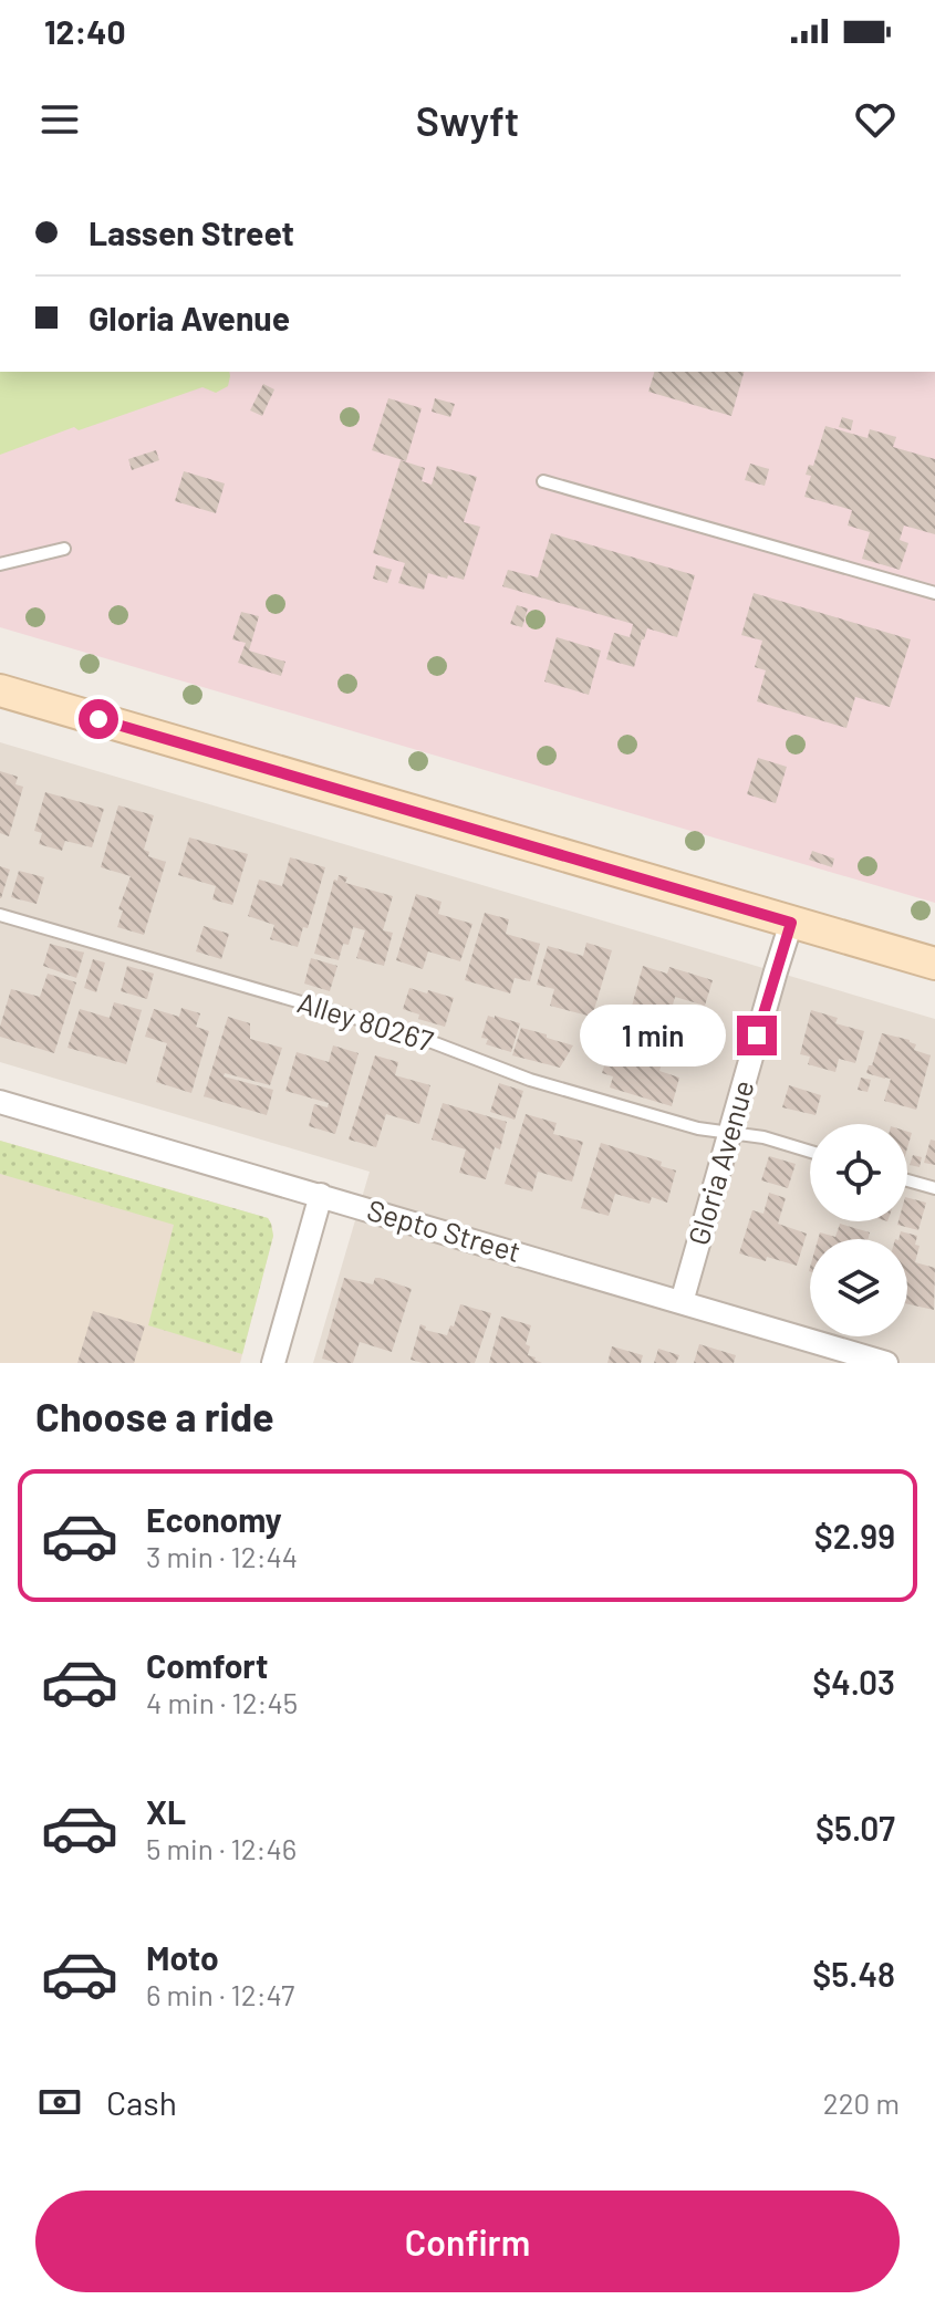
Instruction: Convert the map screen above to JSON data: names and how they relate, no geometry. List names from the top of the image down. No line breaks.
{"streets":{"street":["Gloria Avenue","Septo Street"],"lane":["Alley 80267"]},"crossings":[["Alley 80267","Gloria Avenue"],["Gloria Avenue","Septo Street"]],"page":{"status":"12:40","header":"Swyft","banner":["Lassen Street","Gloria Avenue"],"bubble":"1 min","heading":"Choose a ride","list":[{"name":"Economy","note":"3 min · 12:44","value":"$2.99"},{"name":"Comfort","note":"4 min · 12:45","value":"$4.03"},{"name":"XL","note":"5 min · 12:46","value":"$5.07"},{"name":"Moto","note":"6 min · 12:47","value":"$5.48"}],"pay":["Cash","220 m"],"buttons":"Confirm"}}
